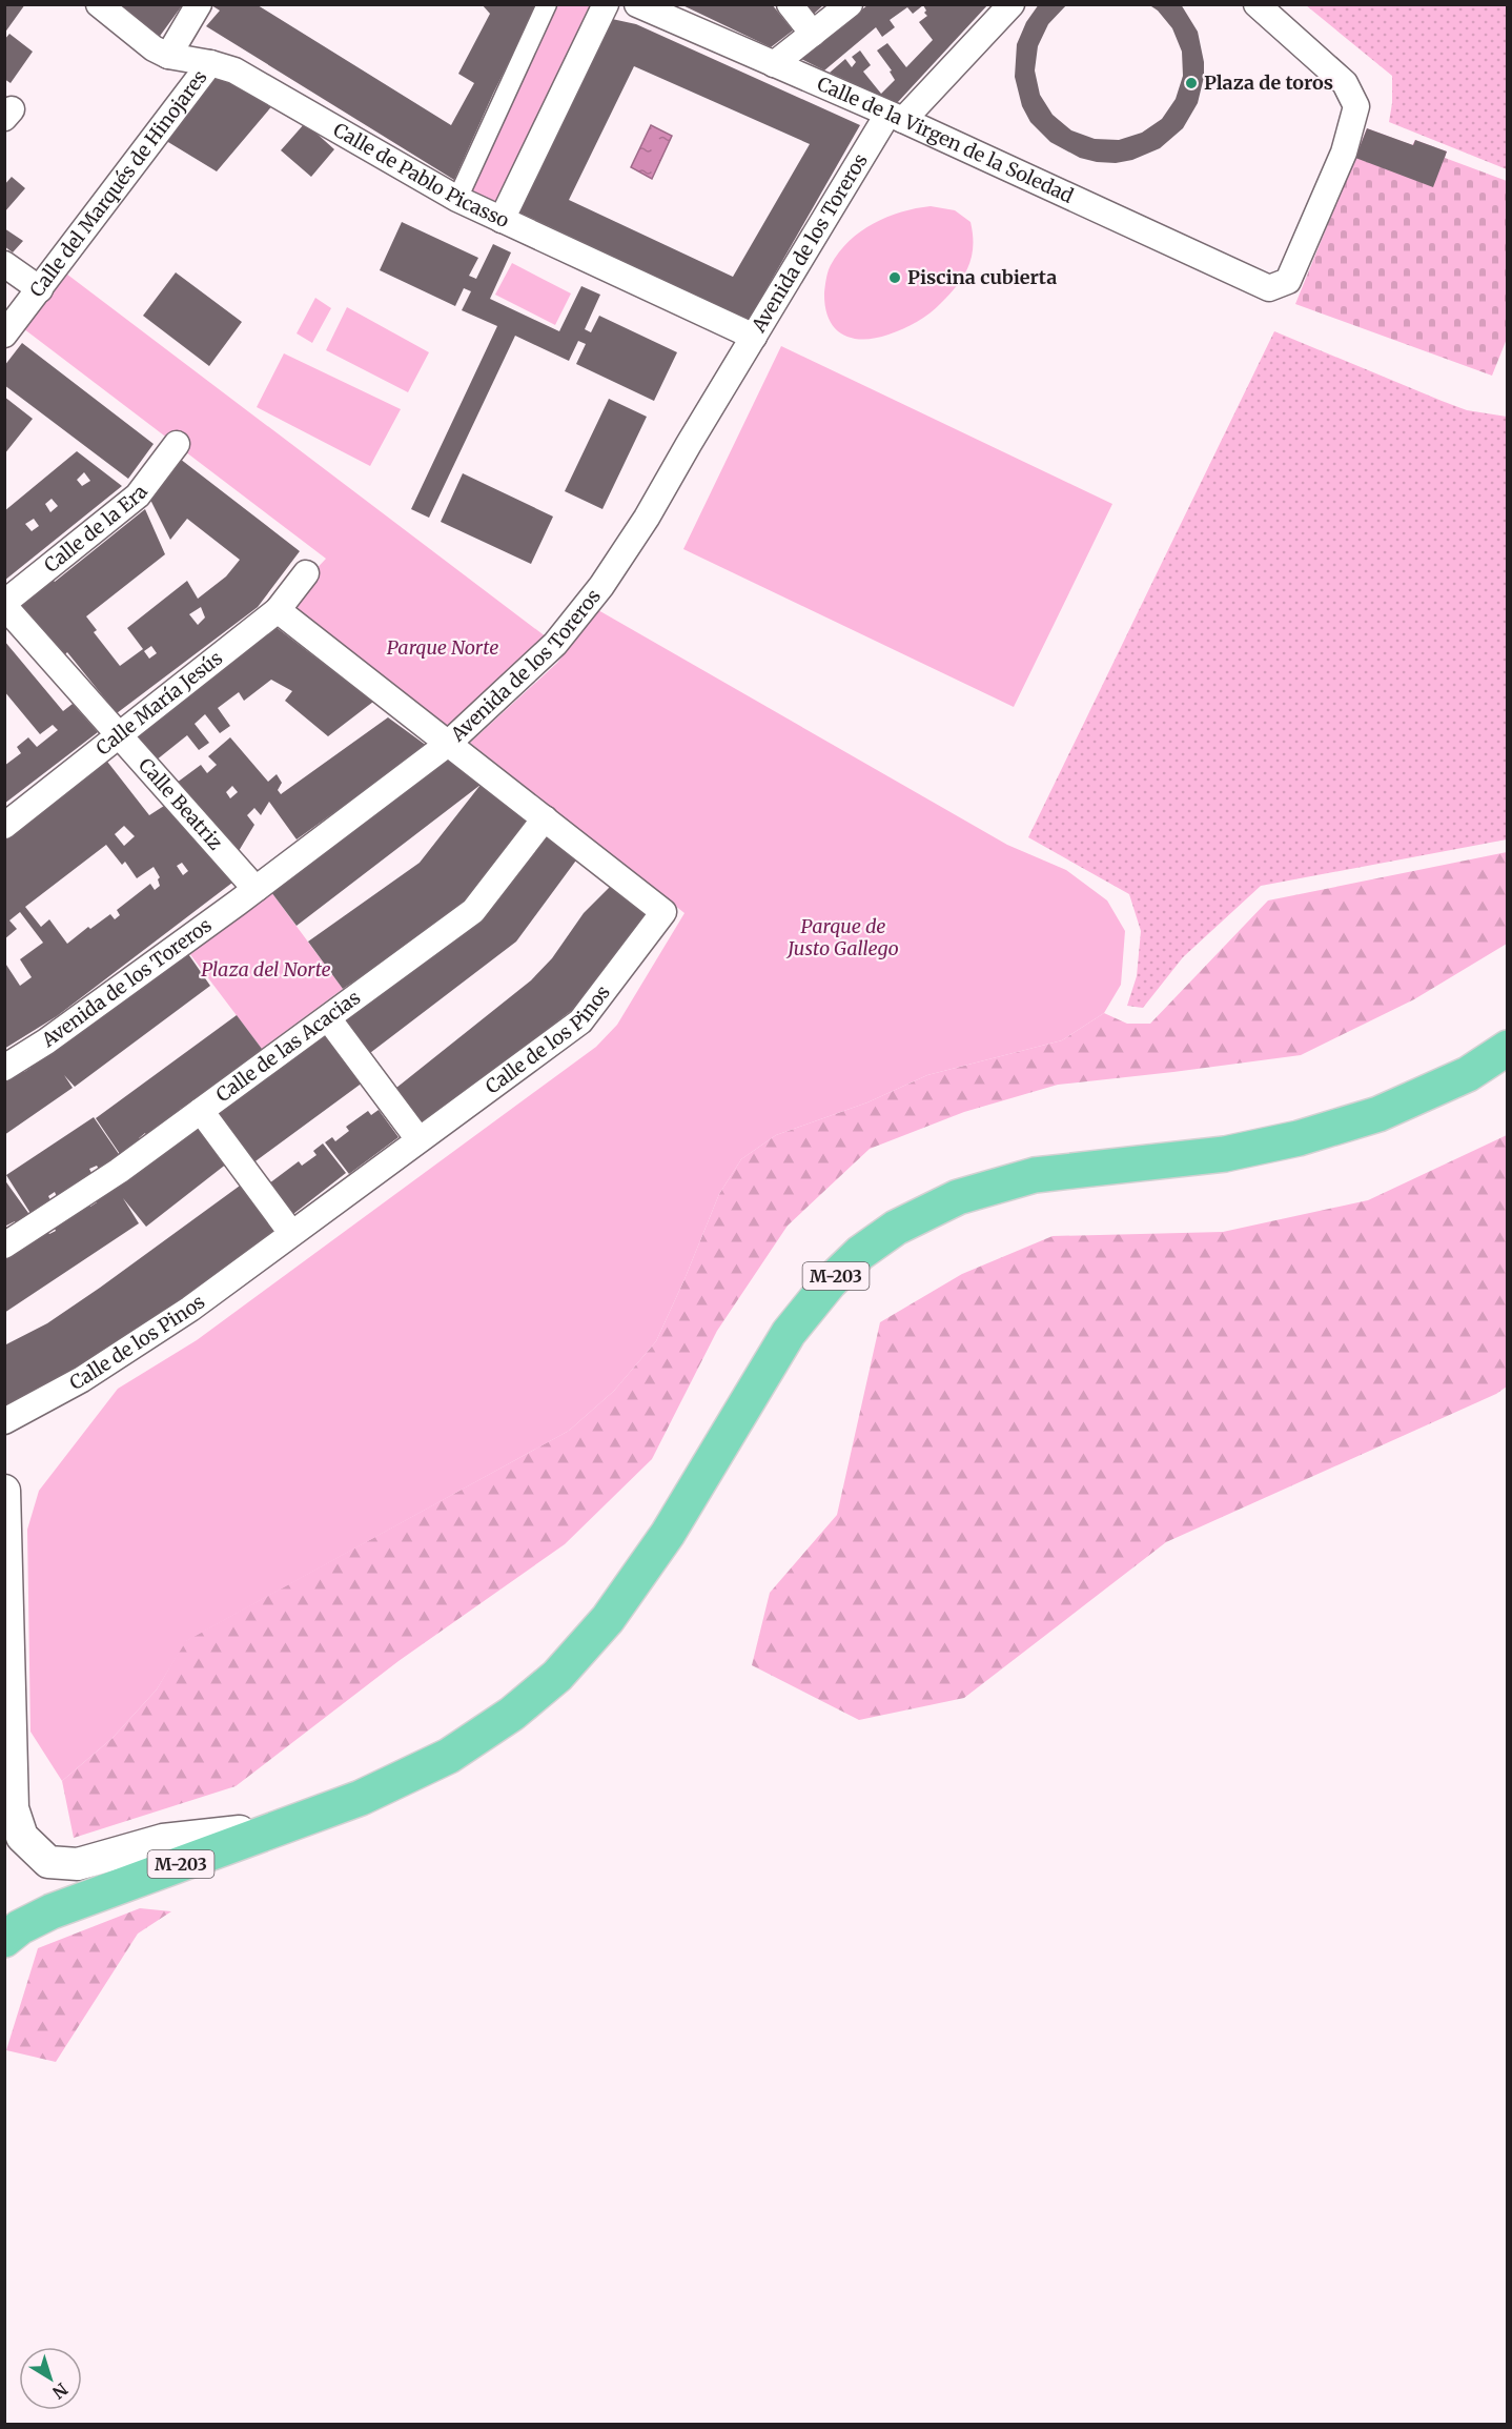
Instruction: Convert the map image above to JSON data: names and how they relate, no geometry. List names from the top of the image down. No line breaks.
{"streets":{"main road":["M-203"],"street":["Calle de la Virgen de la Soledad","Calle de Pablo Picasso","Calle del Marqués de Hinojares","Avenida de los Toreros","Calle de la Era","Calle María Jesús","Calle Beatriz","Calle de los Pinos","Calle de las Acacias"]},"crossings":[["Calle de la Virgen de la Soledad","Avenida de los Toreros"],["Calle de Pablo Picasso","Calle del Marqués de Hinojares"],["Calle de Pablo Picasso","Avenida de los Toreros"],["Avenida de los Toreros","Calle Beatriz"],["Avenida de los Toreros","Calle de los Pinos"],["Calle de la Era","Calle Beatriz"],["Calle María Jesús","Calle Beatriz"],["Calle María Jesús","Calle de los Pinos"],["Calle de los Pinos","Calle de las Acacias"]],"parks":["Parque Norte","Parque de Justo Gallego","Plaza del Norte"],"places":["Plaza de toros","Piscina cubierta"],"north":"bottom right"}
